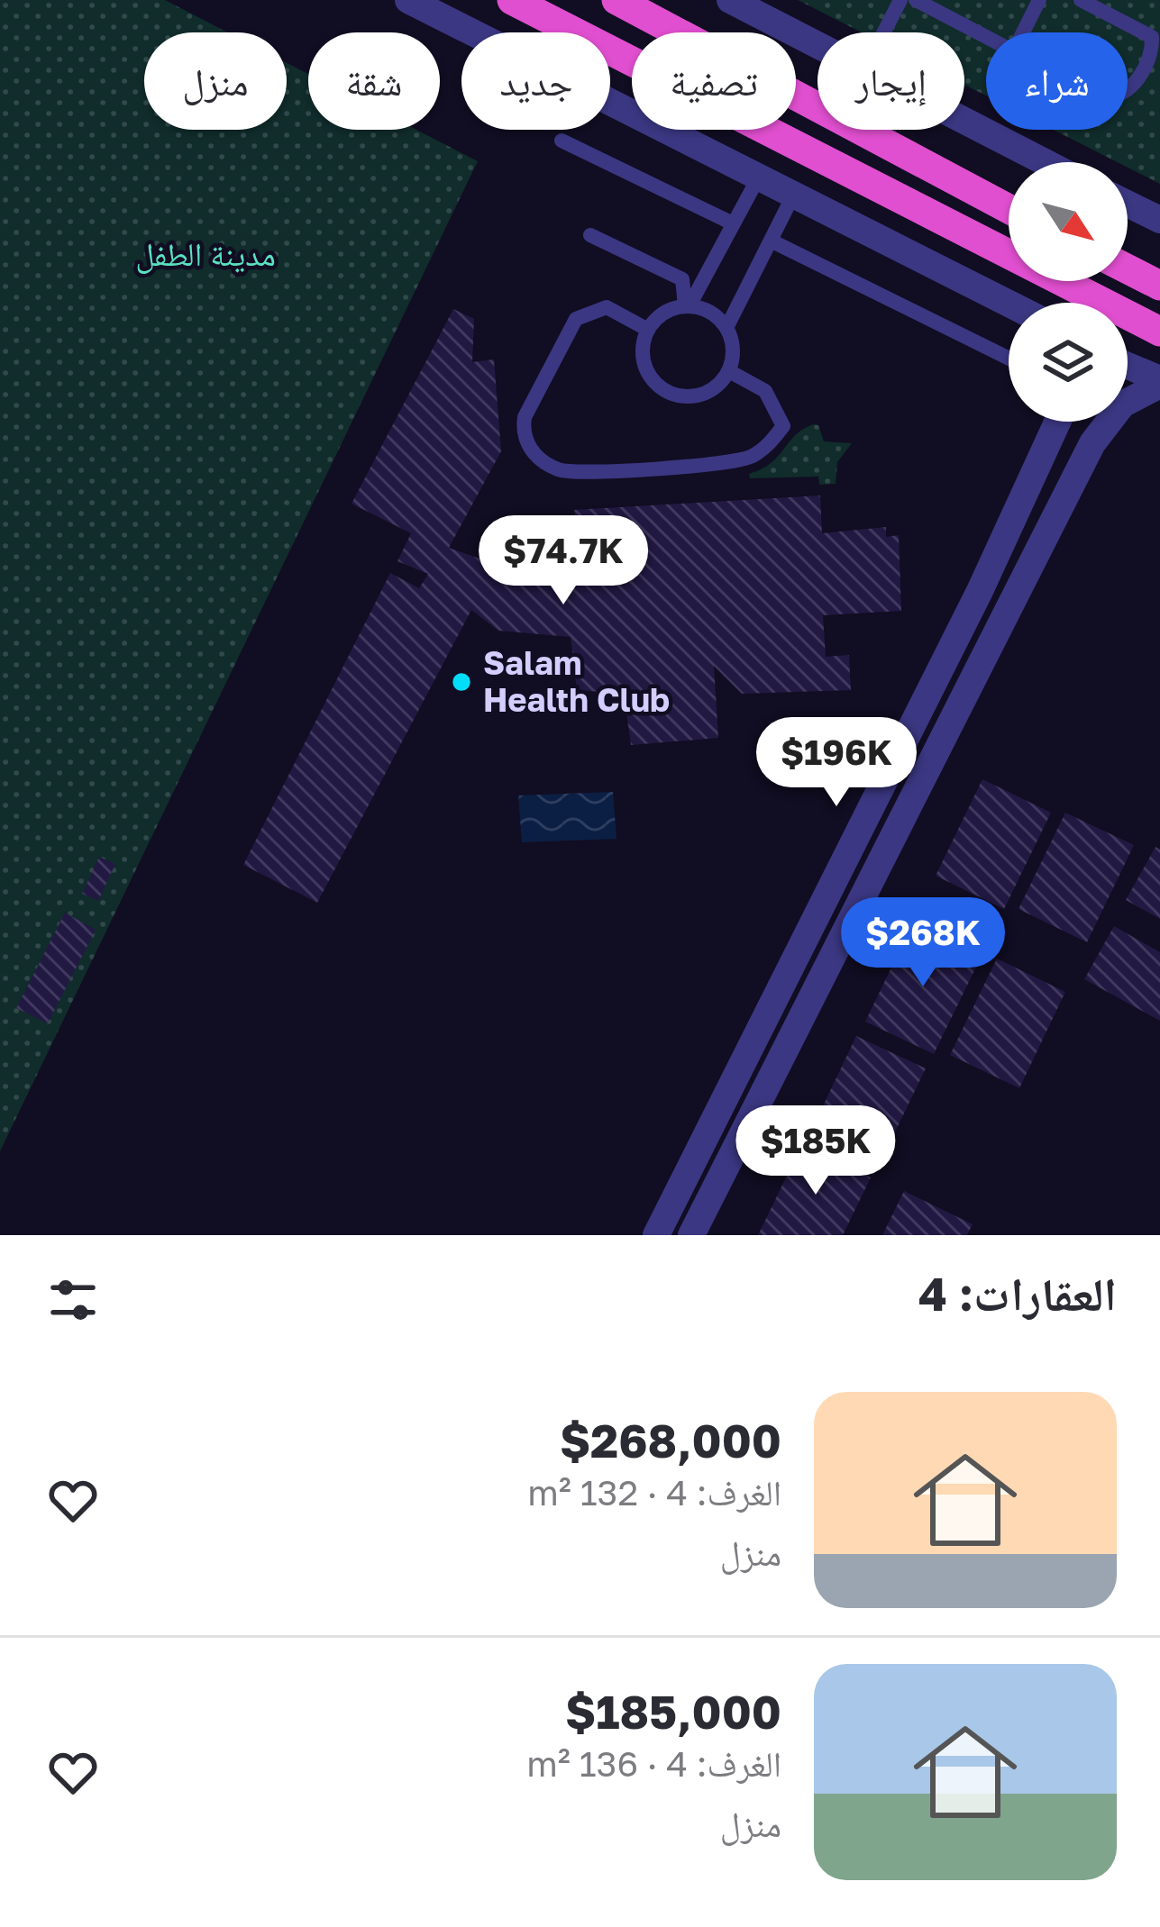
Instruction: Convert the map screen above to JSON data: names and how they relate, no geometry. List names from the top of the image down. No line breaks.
{"parks":["مدينة الطفل"],"places":["Salam Health Club"],"north":"bottom right","page":{"chip":["شراء","إيجار","تصفية","جديد","شقة","منزل"],"price":["$74.7K","$196K","$268K","$185K"],"heading":"العقارات: 4","list":[{"name":"$268,000","note":"الغرف: 4 · 132 m² · منزل"},{"name":"$185,000","note":"الغرف: 4 · 136 m² · منزل"}]}}
